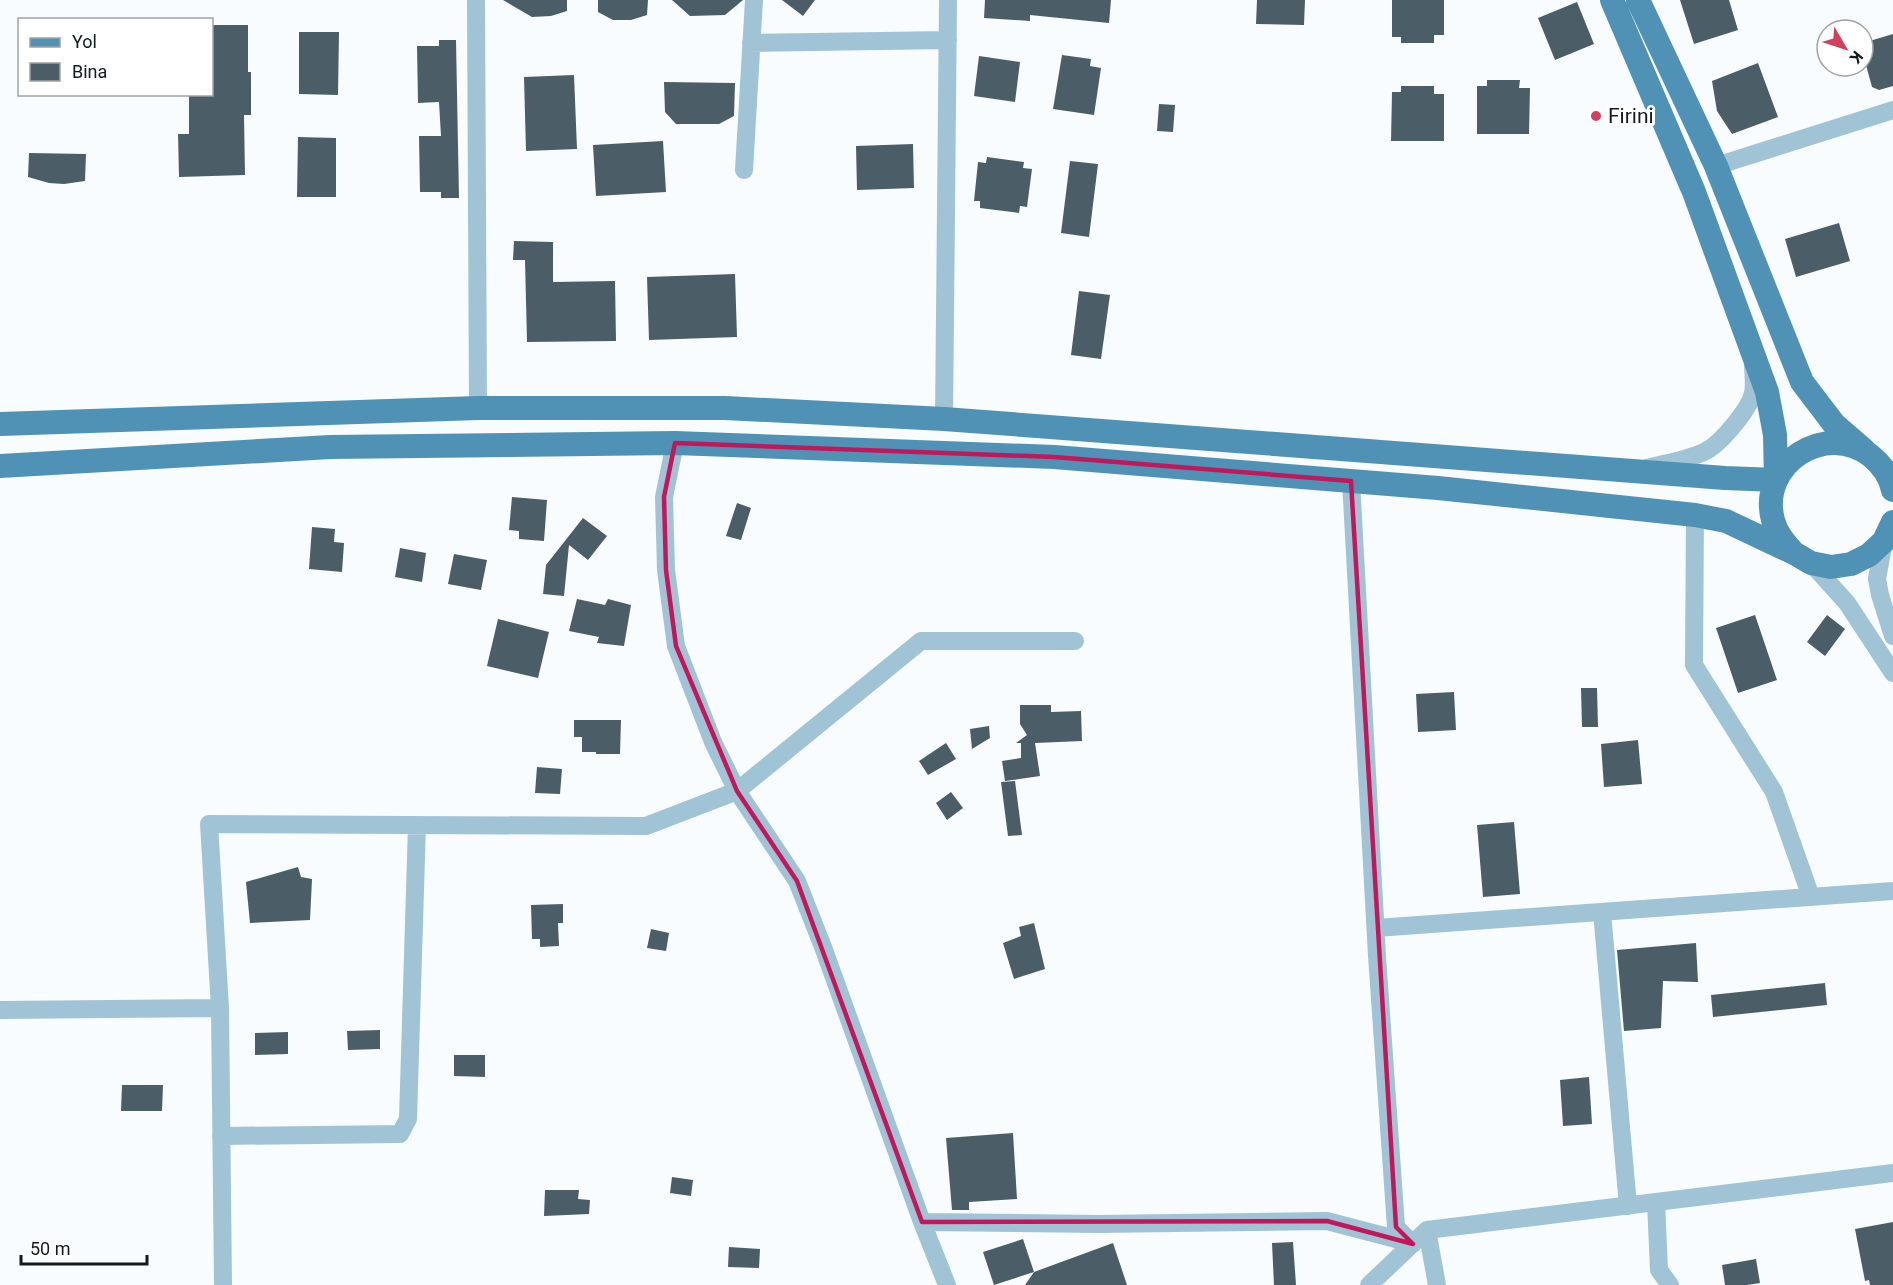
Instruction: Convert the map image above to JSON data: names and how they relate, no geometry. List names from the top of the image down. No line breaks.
{"places":["Firini"],"legend":["Yol","Bina"],"scale_bar":"50 m","north":"bottom right"}
